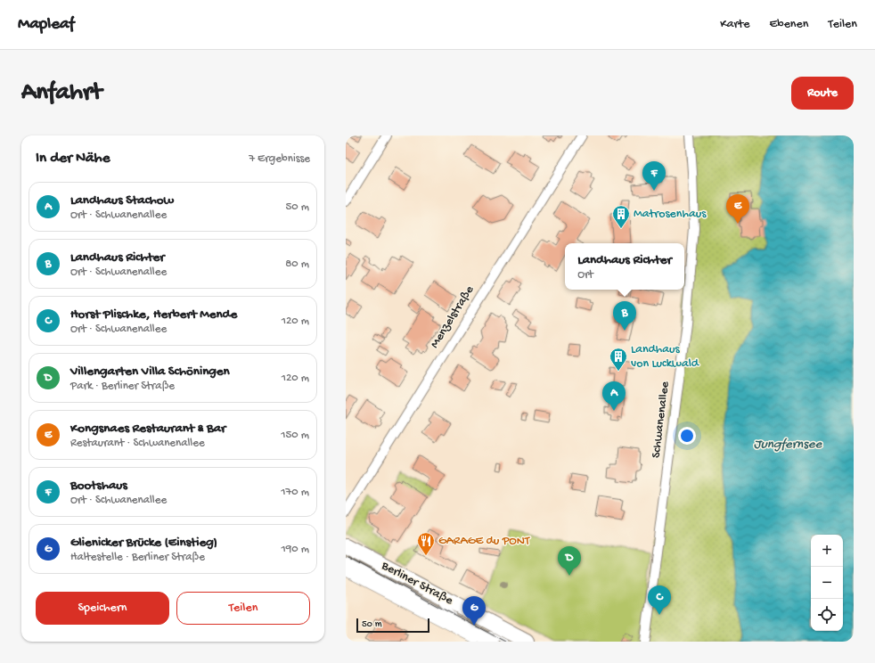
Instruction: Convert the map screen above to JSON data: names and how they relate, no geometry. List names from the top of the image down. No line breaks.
{"streets":{"main road":["Berliner Straße"],"street":["Menzelstraße","Schwanenallee"]},"water":["Jungfernsee"],"places":{"building":["Matrosenhaus","Landhaus von Luckwald"],"restaurant":["GARAGE du PONT"]},"scale_bar":"50 m","page":{"header":"Mapleaf","nav":["Karte","Ebenen","Teilen"],"buttons":["Route",["Speichern","Teilen"]],"title":"Anfahrt","heading":["In der Nähe","7 Ergebnisse"],"pins":["F","E","B","A","D","C","G"],"list":[{"mark":"A","name":"Landhaus Stachow","note":"Ort · Schwanenallee","value":"50 m"},{"mark":"B","name":"Landhaus Richter","note":"Ort · Schwanenallee","value":"80 m"},{"mark":"C","name":"Horst Plischke, Herbert Mende","note":"Ort · Schwanenallee","value":"120 m"},{"mark":"D","name":"Villengarten Villa Schöningen","note":"Park · Berliner Straße","value":"120 m"},{"mark":"E","name":"Kongsnaes Restaurant & Bar","note":"Restaurant · Schwanenallee","value":"150 m"},{"mark":"F","name":"Bootshaus","note":"Ort · Schwanenallee","value":"170 m"},{"mark":"G","name":"Glienicker Brücke (Einstieg)","note":"Haltestelle · Berliner Straße","value":"190 m"}],"popup":["Landhaus Richter","Ort"],"map_buttons":["+","−"],"scale":"50 m"}}
